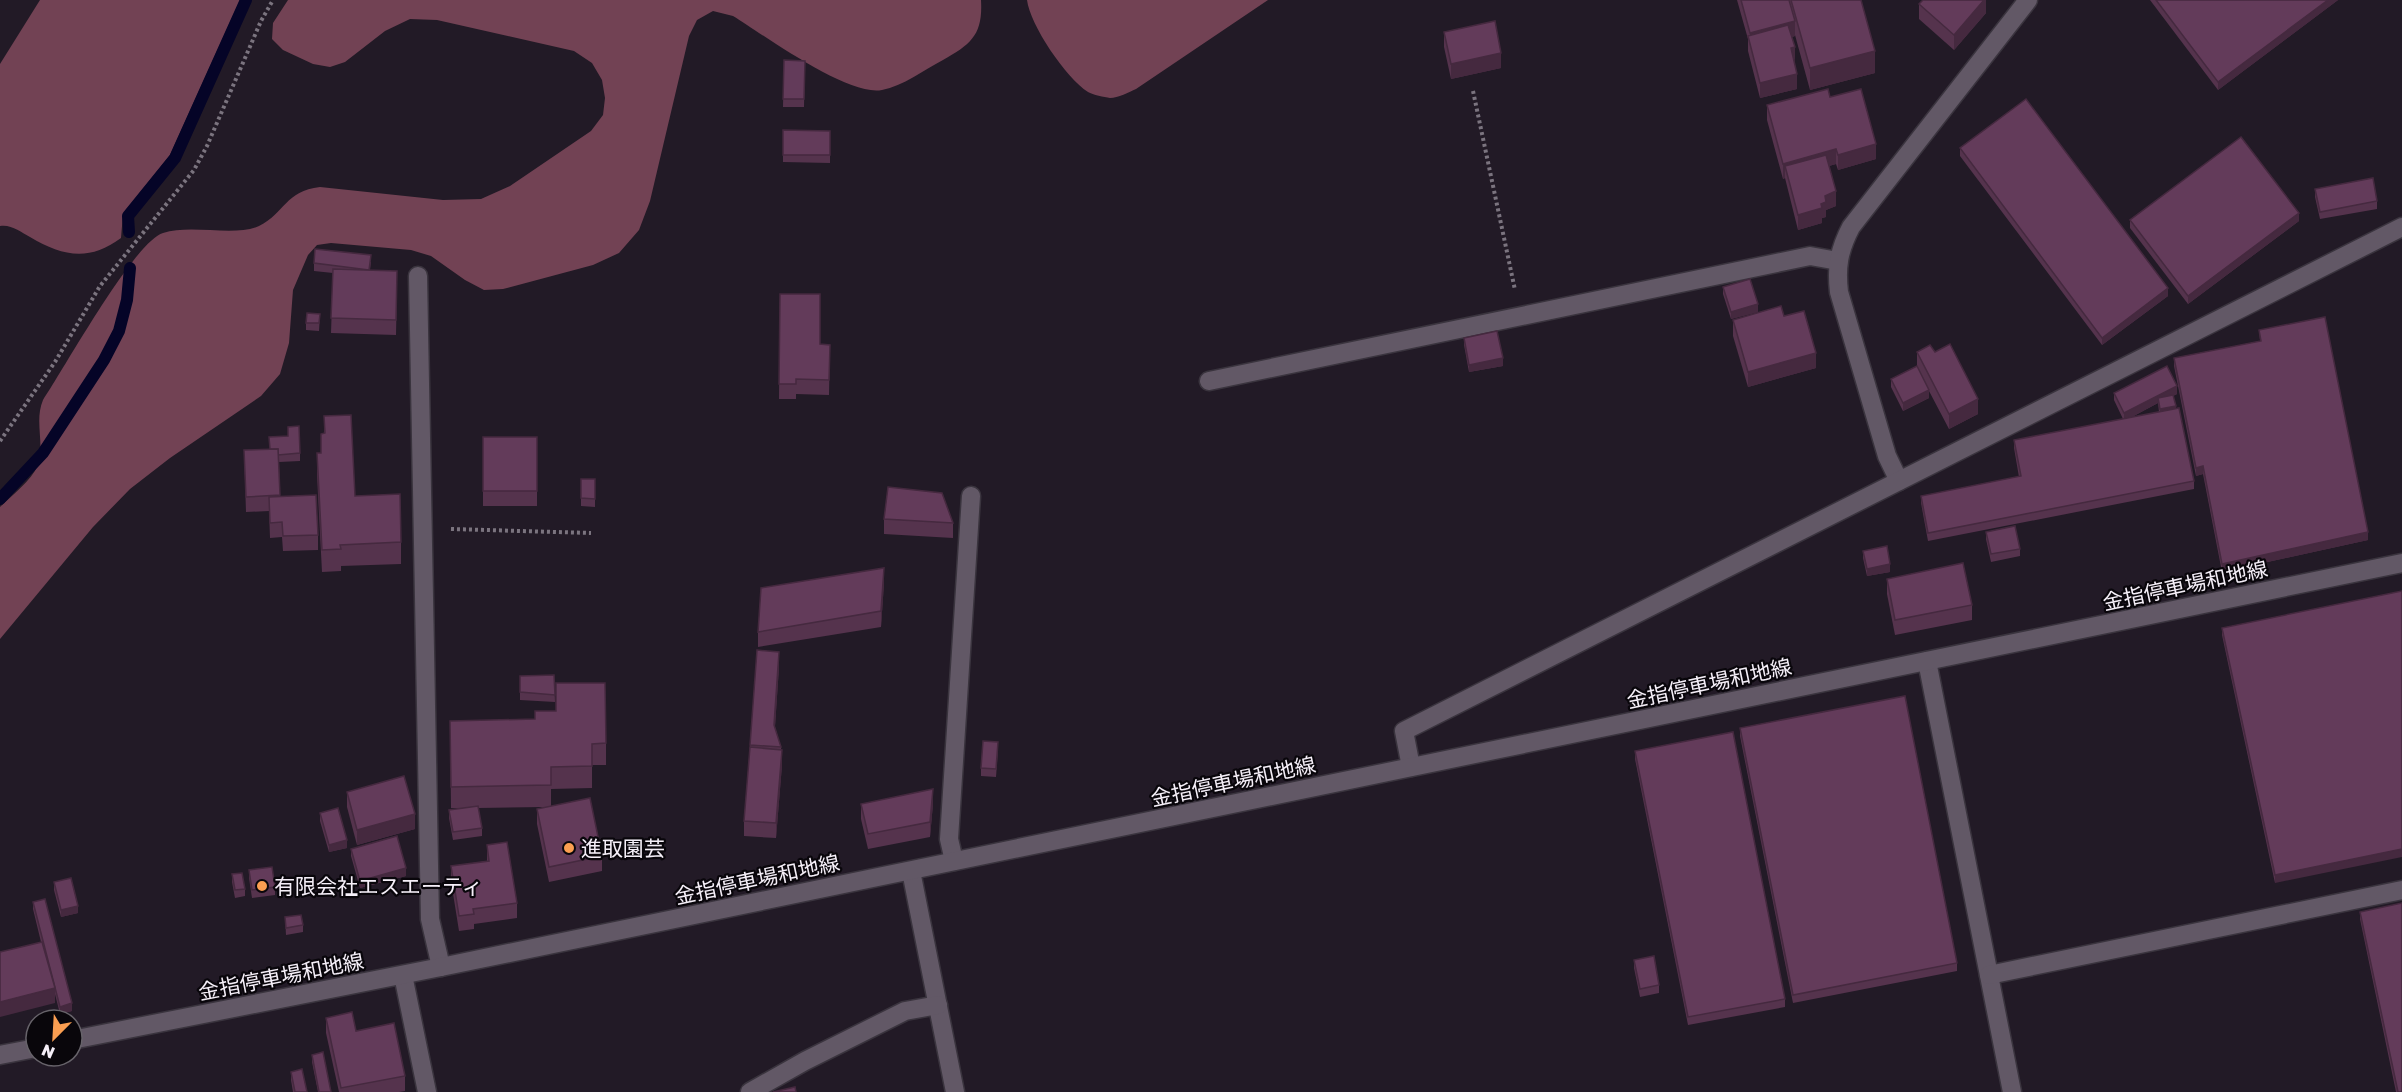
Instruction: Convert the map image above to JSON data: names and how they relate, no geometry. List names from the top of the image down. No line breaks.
{"streets":{"street":["金指停車場和地線"]},"places":["進取園芸","有限会社エスエーティ"],"north":"bottom left"}
